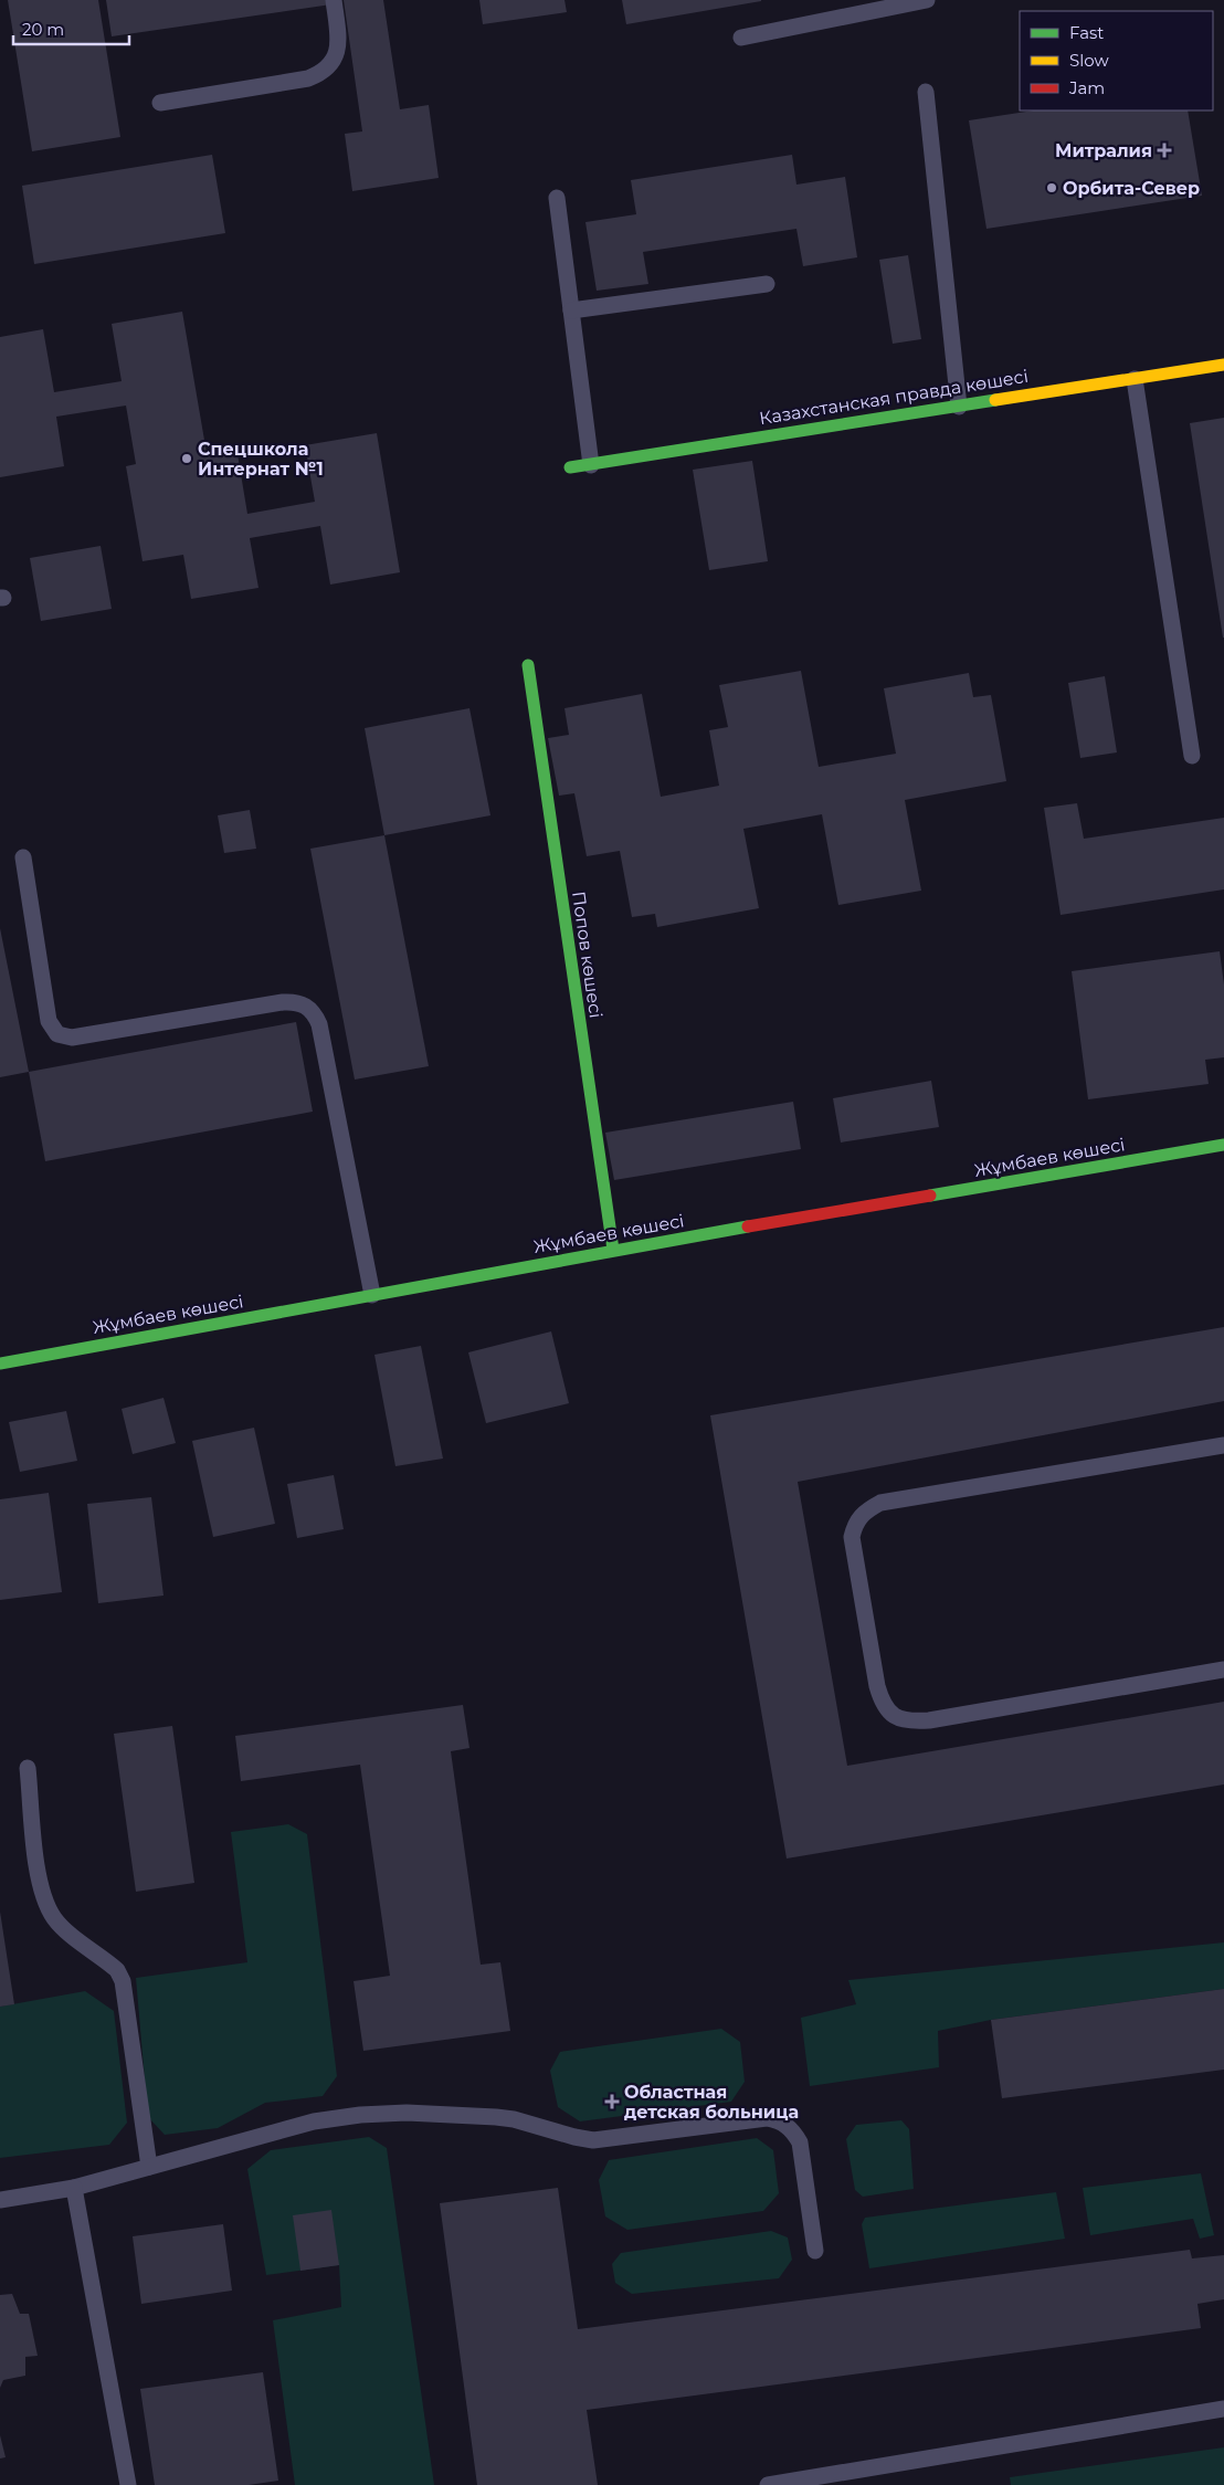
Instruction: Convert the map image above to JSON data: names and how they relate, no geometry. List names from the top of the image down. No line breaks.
{"streets":{"street":["Казахстанская правда көшесі","Попов көшесі","Жұмбаев көшесі"]},"crossings":[["Попов көшесі","Жұмбаев көшесі"]],"places":{"health":["Митралия","Областная детская больница"],"other":["Орбита-Север","Спецшкола Интернат №1"]},"legend":["Fast","Slow","Jam"],"scale_bar":"20 m"}
